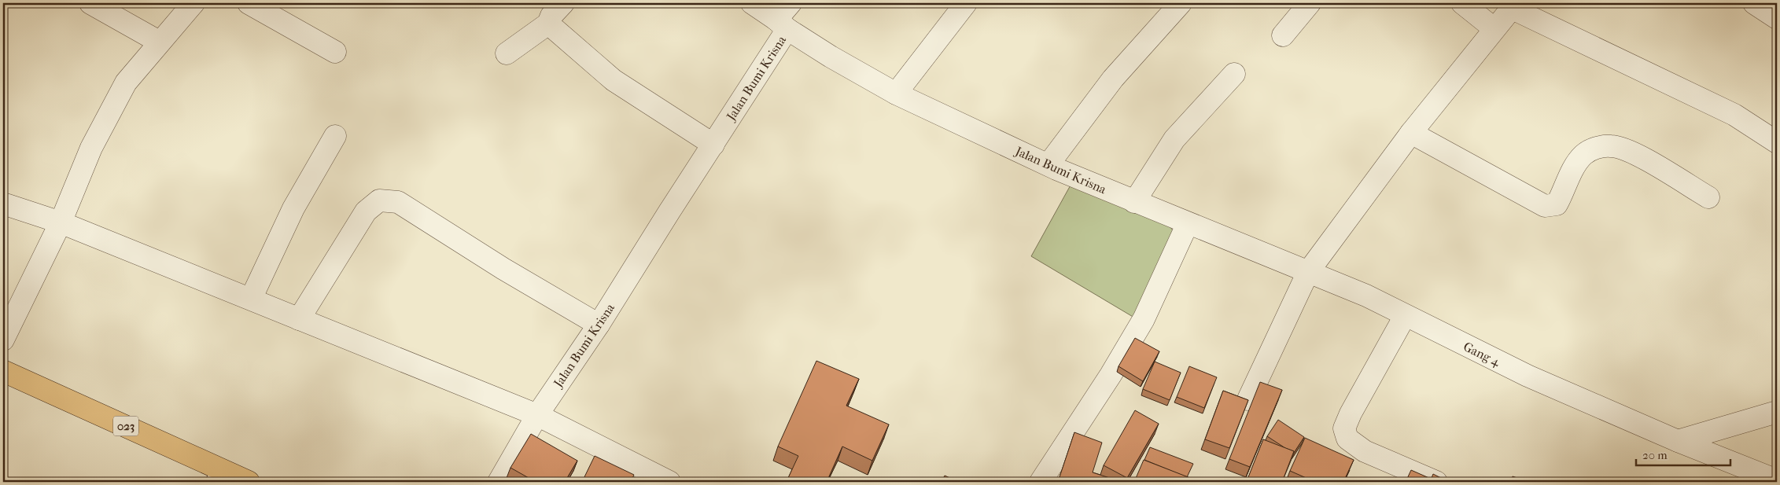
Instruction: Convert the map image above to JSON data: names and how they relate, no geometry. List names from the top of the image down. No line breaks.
{"streets":{"main road":["023"],"street":["Jalan Bumi Krisna","Gang 4"]},"crossings":[["Jalan Bumi Krisna","Gang 4"]],"scale_bar":"20 m"}
